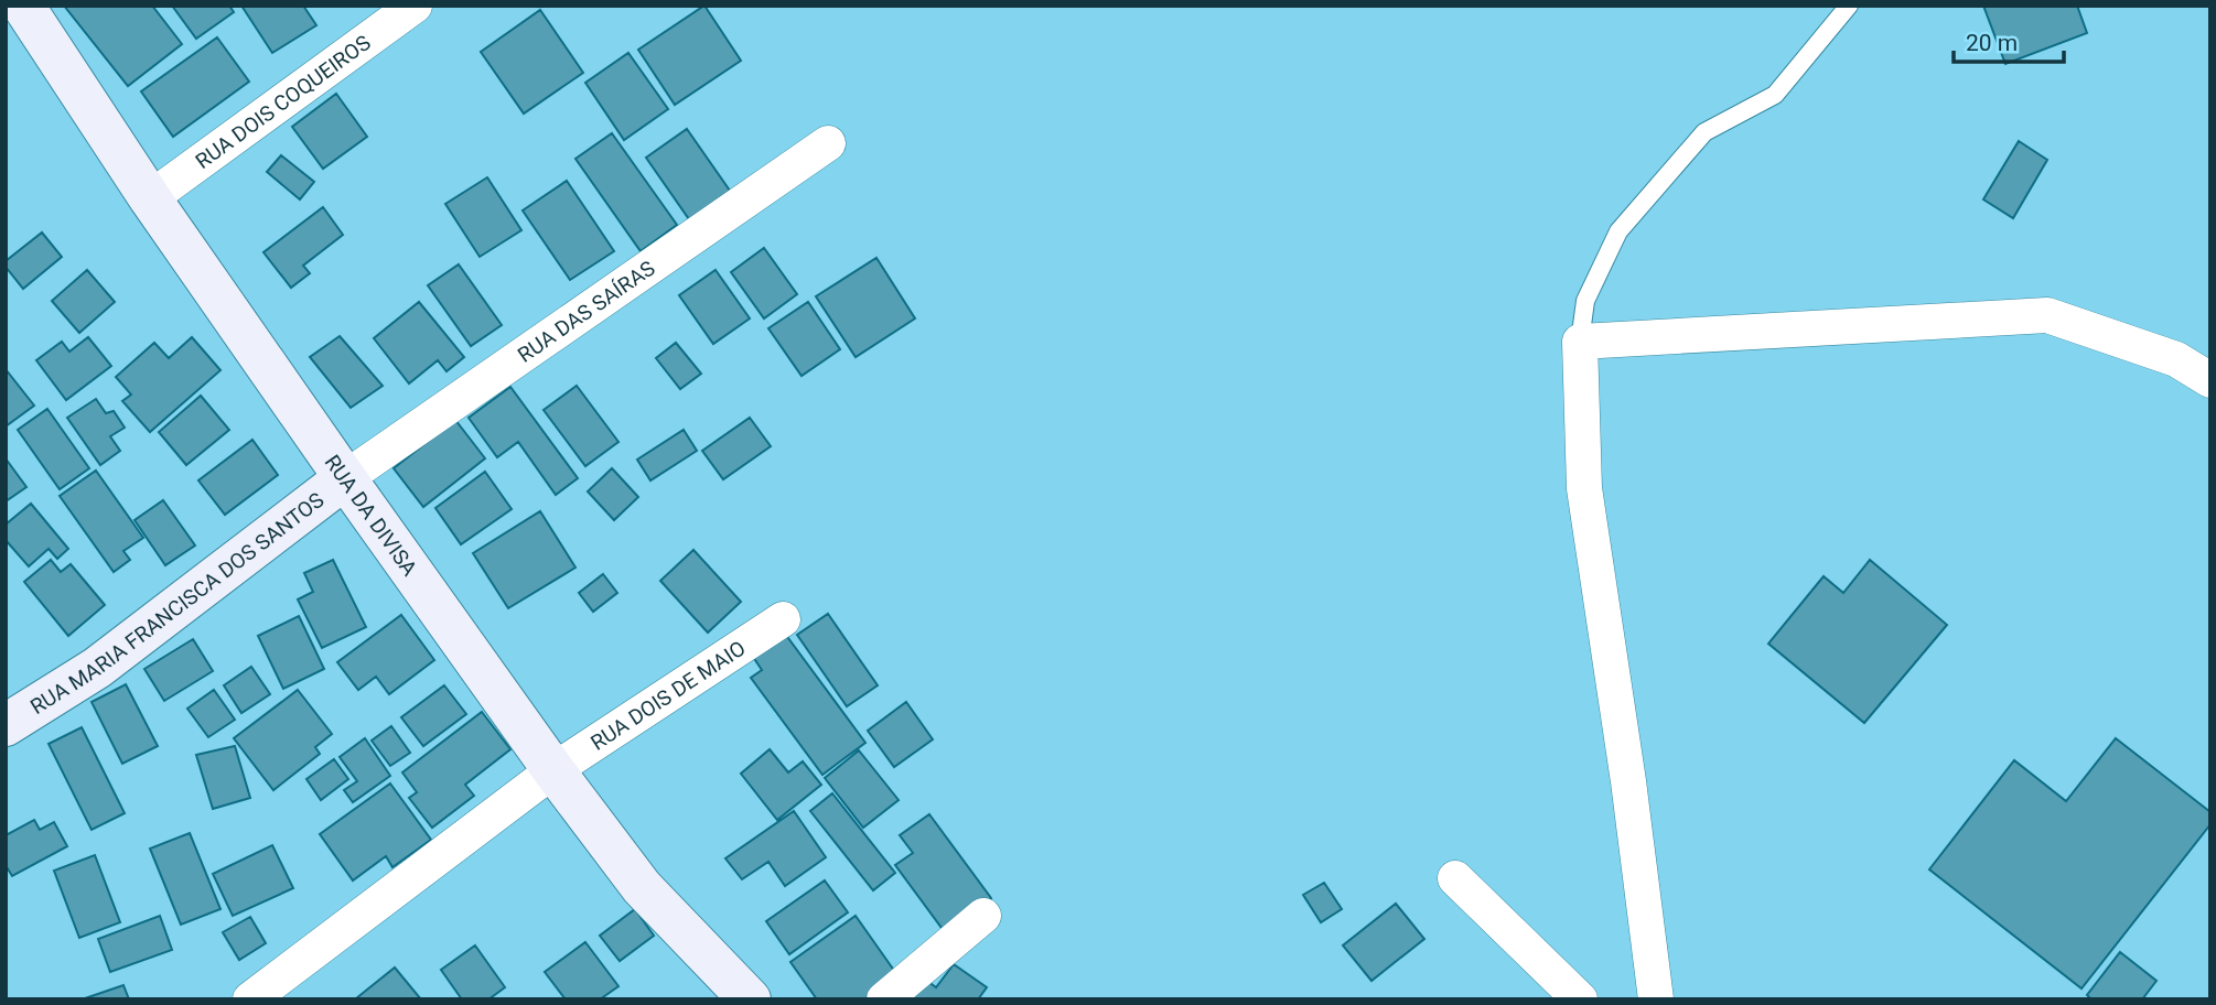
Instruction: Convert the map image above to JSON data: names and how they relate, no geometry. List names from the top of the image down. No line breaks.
{"streets":{"street":["RUA DOIS COQUEIROS","RUA DAS SAÍRAS","RUA DA DIVISA","RUA MARIA FRANCISCA DOS SANTOS","RUA DOIS DE MAIO"]},"crossings":[["RUA DOIS COQUEIROS","RUA DA DIVISA"],["RUA DAS SAÍRAS","RUA DA DIVISA"],["RUA DAS SAÍRAS","RUA MARIA FRANCISCA DOS SANTOS"],["RUA DA DIVISA","RUA MARIA FRANCISCA DOS SANTOS"],["RUA DA DIVISA","RUA DOIS DE MAIO"]],"scale_bar":"20 m"}
